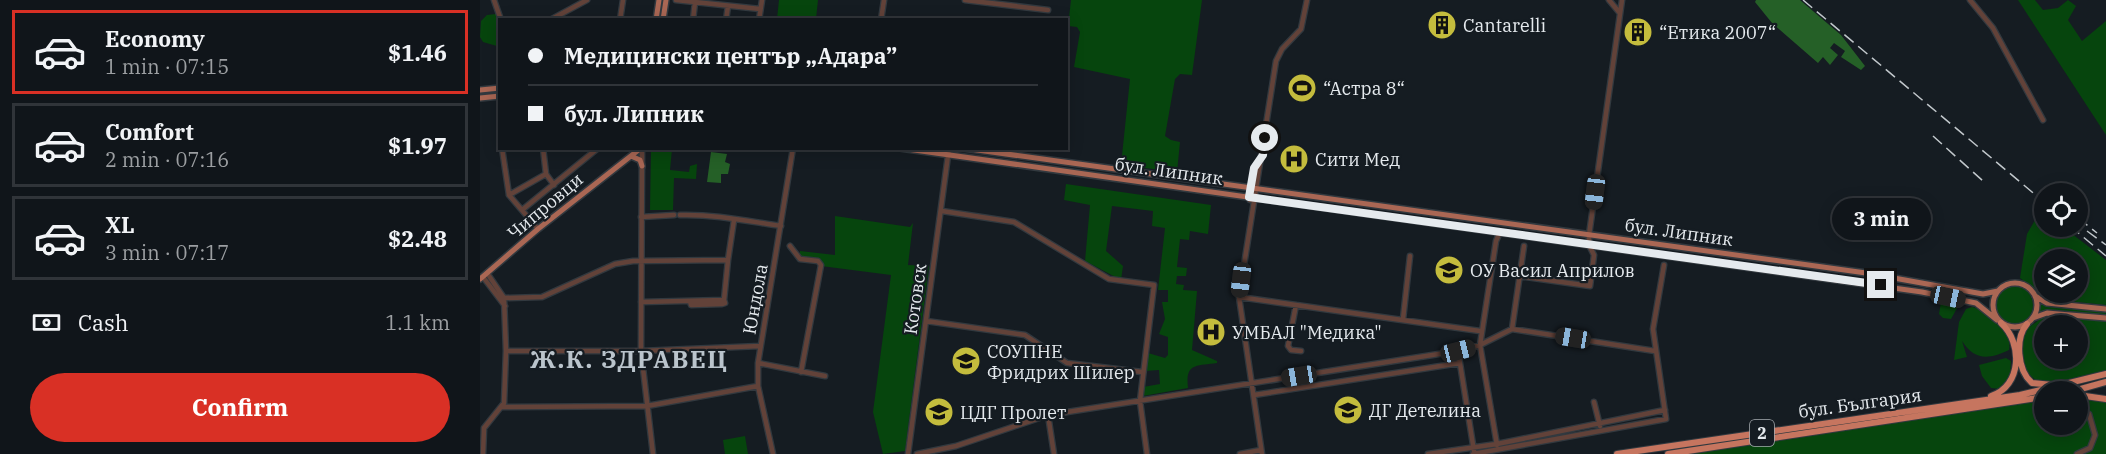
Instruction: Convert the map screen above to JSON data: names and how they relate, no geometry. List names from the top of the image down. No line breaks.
{"streets":{"highway":["бул. България","2"],"main road":["бул. Липник","Чипровци"],"street":["Юндола","Котовск"]},"crossings":[["бул. Липник","Котовск"]],"districts":["Ж.К. ЗДРАВЕЦ"],"places":{"building":["Cantarelli","“Етика 2007“"],"sports":["“Астра 8“"],"hospital":["Сити Мед","УМБАЛ \"Медика\""],"school or university":["ОУ Васил Априлов","СОУПНЕ Фридрих Шилер","ДГ Детелина","ЦДГ Пролет"]},"page":{"list":[{"name":"Economy","note":"1 min · 07:15","value":"$1.46"},{"name":"Comfort","note":"2 min · 07:16","value":"$1.97"},{"name":"XL","note":"3 min · 07:17","value":"$2.48"}],"banner":["Медицински център „Адара”","бул. Липник"],"map_buttons":["+","−"],"bubble":"3 min","pay":["Cash","1.1 km"],"buttons":"Confirm"}}
